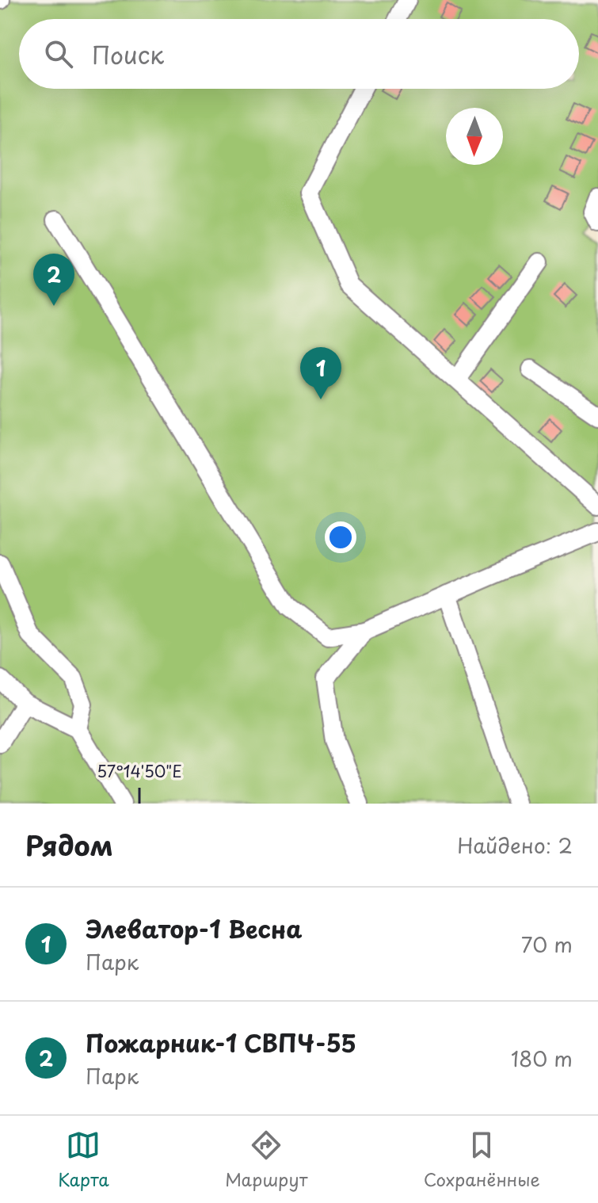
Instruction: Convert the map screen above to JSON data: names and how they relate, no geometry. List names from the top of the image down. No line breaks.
{"north":"bottom","page":{"search":"Поиск","pins":["2","1"],"heading":["Рядом","Найдено: 2"],"list":[{"mark":"1","name":"Элеватор-1 Весна","note":"Парк","value":"70 m"},{"mark":"2","name":"Пожарник-1 СВПЧ-55","note":"Парк","value":"180 m"}],"nav":["Карта","Маршрут","Сохранённые"]},"coordinates":["57°14'50\"E"]}
